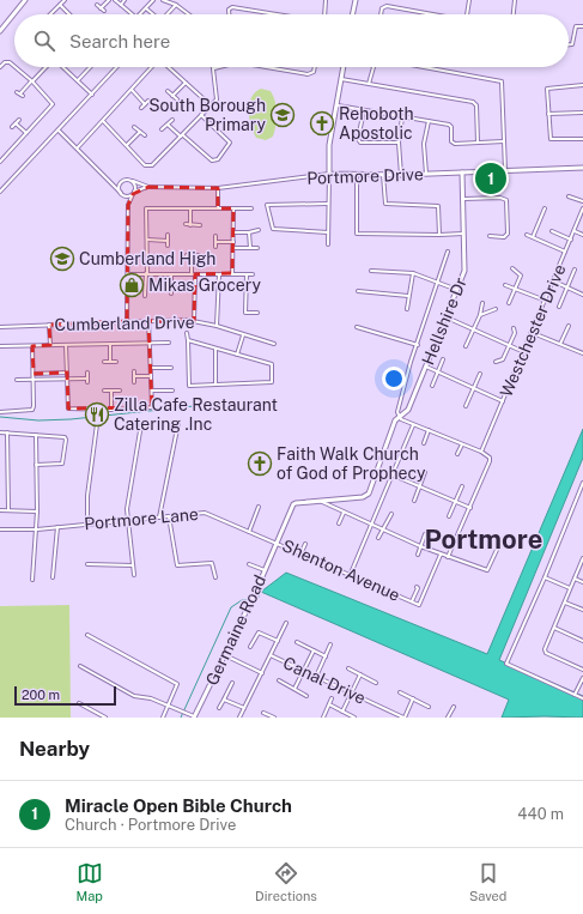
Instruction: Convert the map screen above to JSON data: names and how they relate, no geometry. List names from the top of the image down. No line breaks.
{"streets":{"street":["Portmore Drive","Hellshire Dr","Cumberland Drive","Westchester Drive","Portmore Lane","Shenton Avenue","Germaine Road","Canal Drive"]},"crossings":[["Portmore Drive","Hellshire Dr"],["Portmore Lane","Shenton Avenue"],["Portmore Lane","Germaine Road"],["Shenton Avenue","Germaine Road"]],"districts":["Portmore"],"places":{"school or university":["South Borough Primary","Cumberland High"],"church":["Rehoboth Apostolic","Faith Walk Church of God of Prophecy"],"shop":["Mikas Grocery"],"restaurant":["Zilla Cafe Restaurant Catering .Inc"]},"scale_bar":"200 m","page":{"search":"Search here","pins":"1","scale":"200 m","heading":"Nearby","list":[{"mark":"1","name":"Miracle Open Bible Church","note":"Church · Portmore Drive","value":"440 m"}],"nav":["Map","Directions","Saved"]}}
